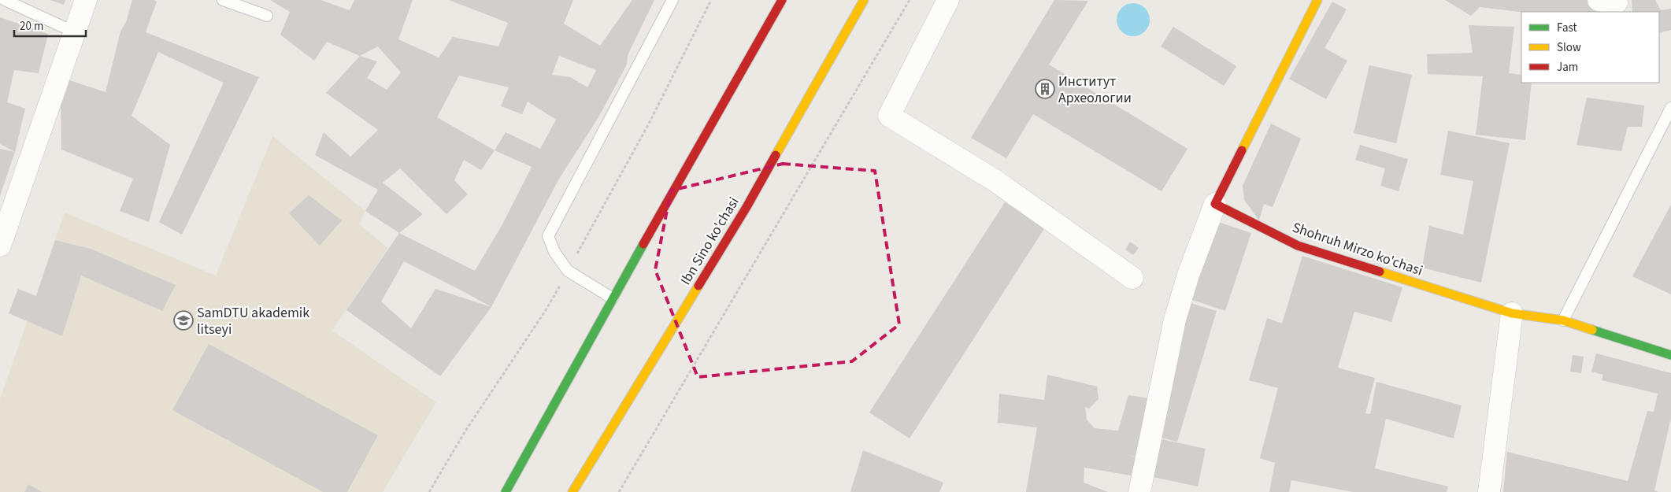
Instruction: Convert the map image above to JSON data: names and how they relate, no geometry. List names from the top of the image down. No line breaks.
{"streets":{"main road":["Ibn Sino ko'chasi","Shohruh Mirzo ko'chasi"]},"places":{"building":["Институт Археологии"],"school or university":["SamDTU akademik litseyi"]},"legend":["Fast","Slow","Jam"],"scale_bar":"20 m"}
